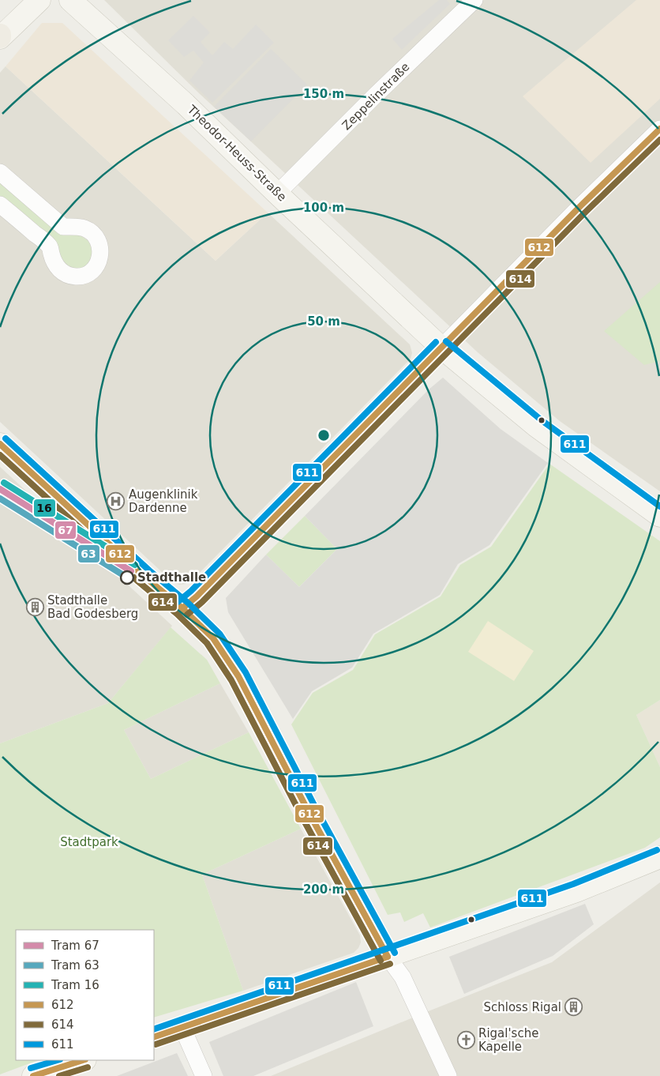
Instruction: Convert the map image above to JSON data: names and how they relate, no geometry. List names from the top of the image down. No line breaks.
{"streets":{"street":["Zeppelinstraße","Theodor-Heuss-Straße"]},"crossings":[["Zeppelinstraße","Theodor-Heuss-Straße"]],"parks":["Stadtpark"],"places":{"hospital":["Augenklinik Dardenne"],"other":["Stadthalle"],"building":["Stadthalle Bad Godesberg","Schloss Rigal"],"church":["Rigal'sche Kapelle"]},"lines":["transit line 612","transit line 614","transit line 611","tram line 16","tram line 67","tram line 63"],"legend":["Tram 67","Tram 63","Tram 16","612","614","611"],"rings":["150 m","100 m","50 m","200 m"]}
